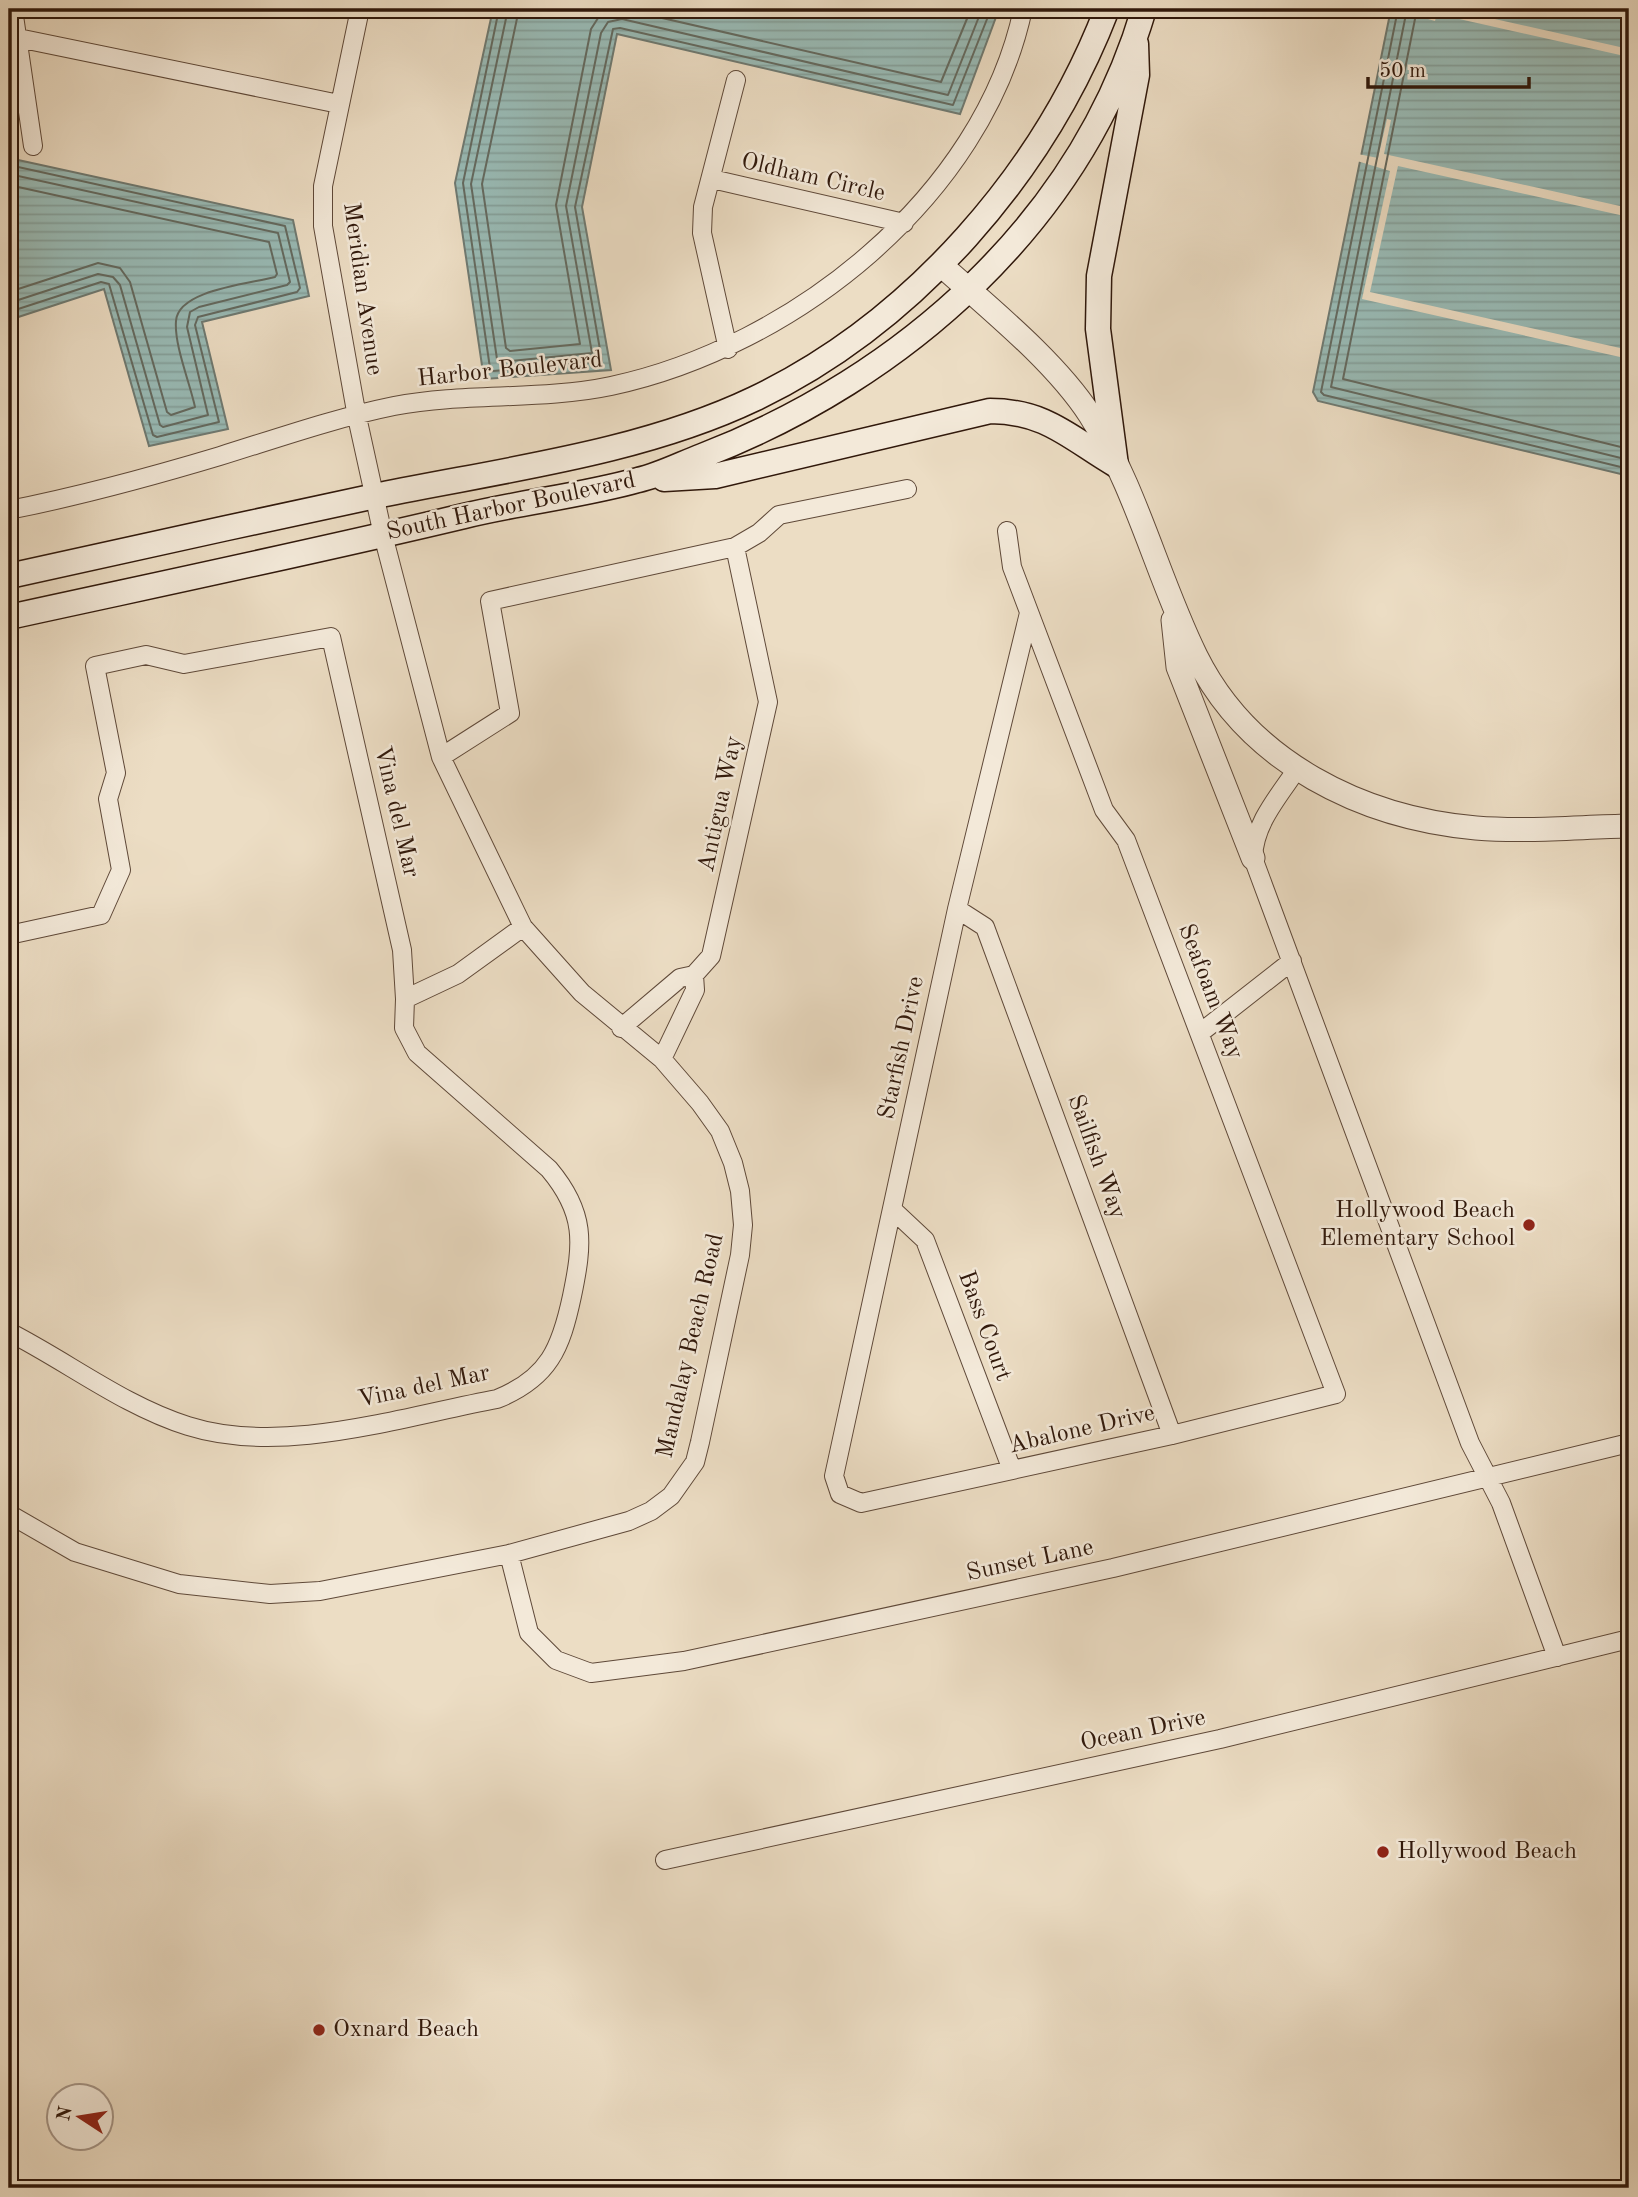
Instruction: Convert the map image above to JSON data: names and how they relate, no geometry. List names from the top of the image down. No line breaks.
{"streets":{"main road":["South Harbor Boulevard"],"street":["Oldham Circle","Meridian Avenue","Harbor Boulevard","Antigua Way","Vina del Mar","Seafoam Way","Starfish Drive","Sailfish Way","Bass Court","Mandalay Beach Road","Abalone Drive","Sunset Lane","Ocean Drive"]},"crossings":[["Oldham Circle","Harbor Boulevard"],["Meridian Avenue","Harbor Boulevard"],["Meridian Avenue","South Harbor Boulevard"],["Meridian Avenue","Mandalay Beach Road"],["South Harbor Boulevard","Mandalay Beach Road"],["Antigua Way","Mandalay Beach Road"],["Seafoam Way","Starfish Drive"],["Seafoam Way","Abalone Drive"],["Starfish Drive","Sailfish Way"],["Starfish Drive","Bass Court"],["Starfish Drive","Abalone Drive"],["Sailfish Way","Abalone Drive"],["Bass Court","Abalone Drive"],["Mandalay Beach Road","Sunset Lane"]],"places":["Hollywood Beach Elementary School","Hollywood Beach","Oxnard Beach"],"scale_bar":"50 m","north":"left"}
